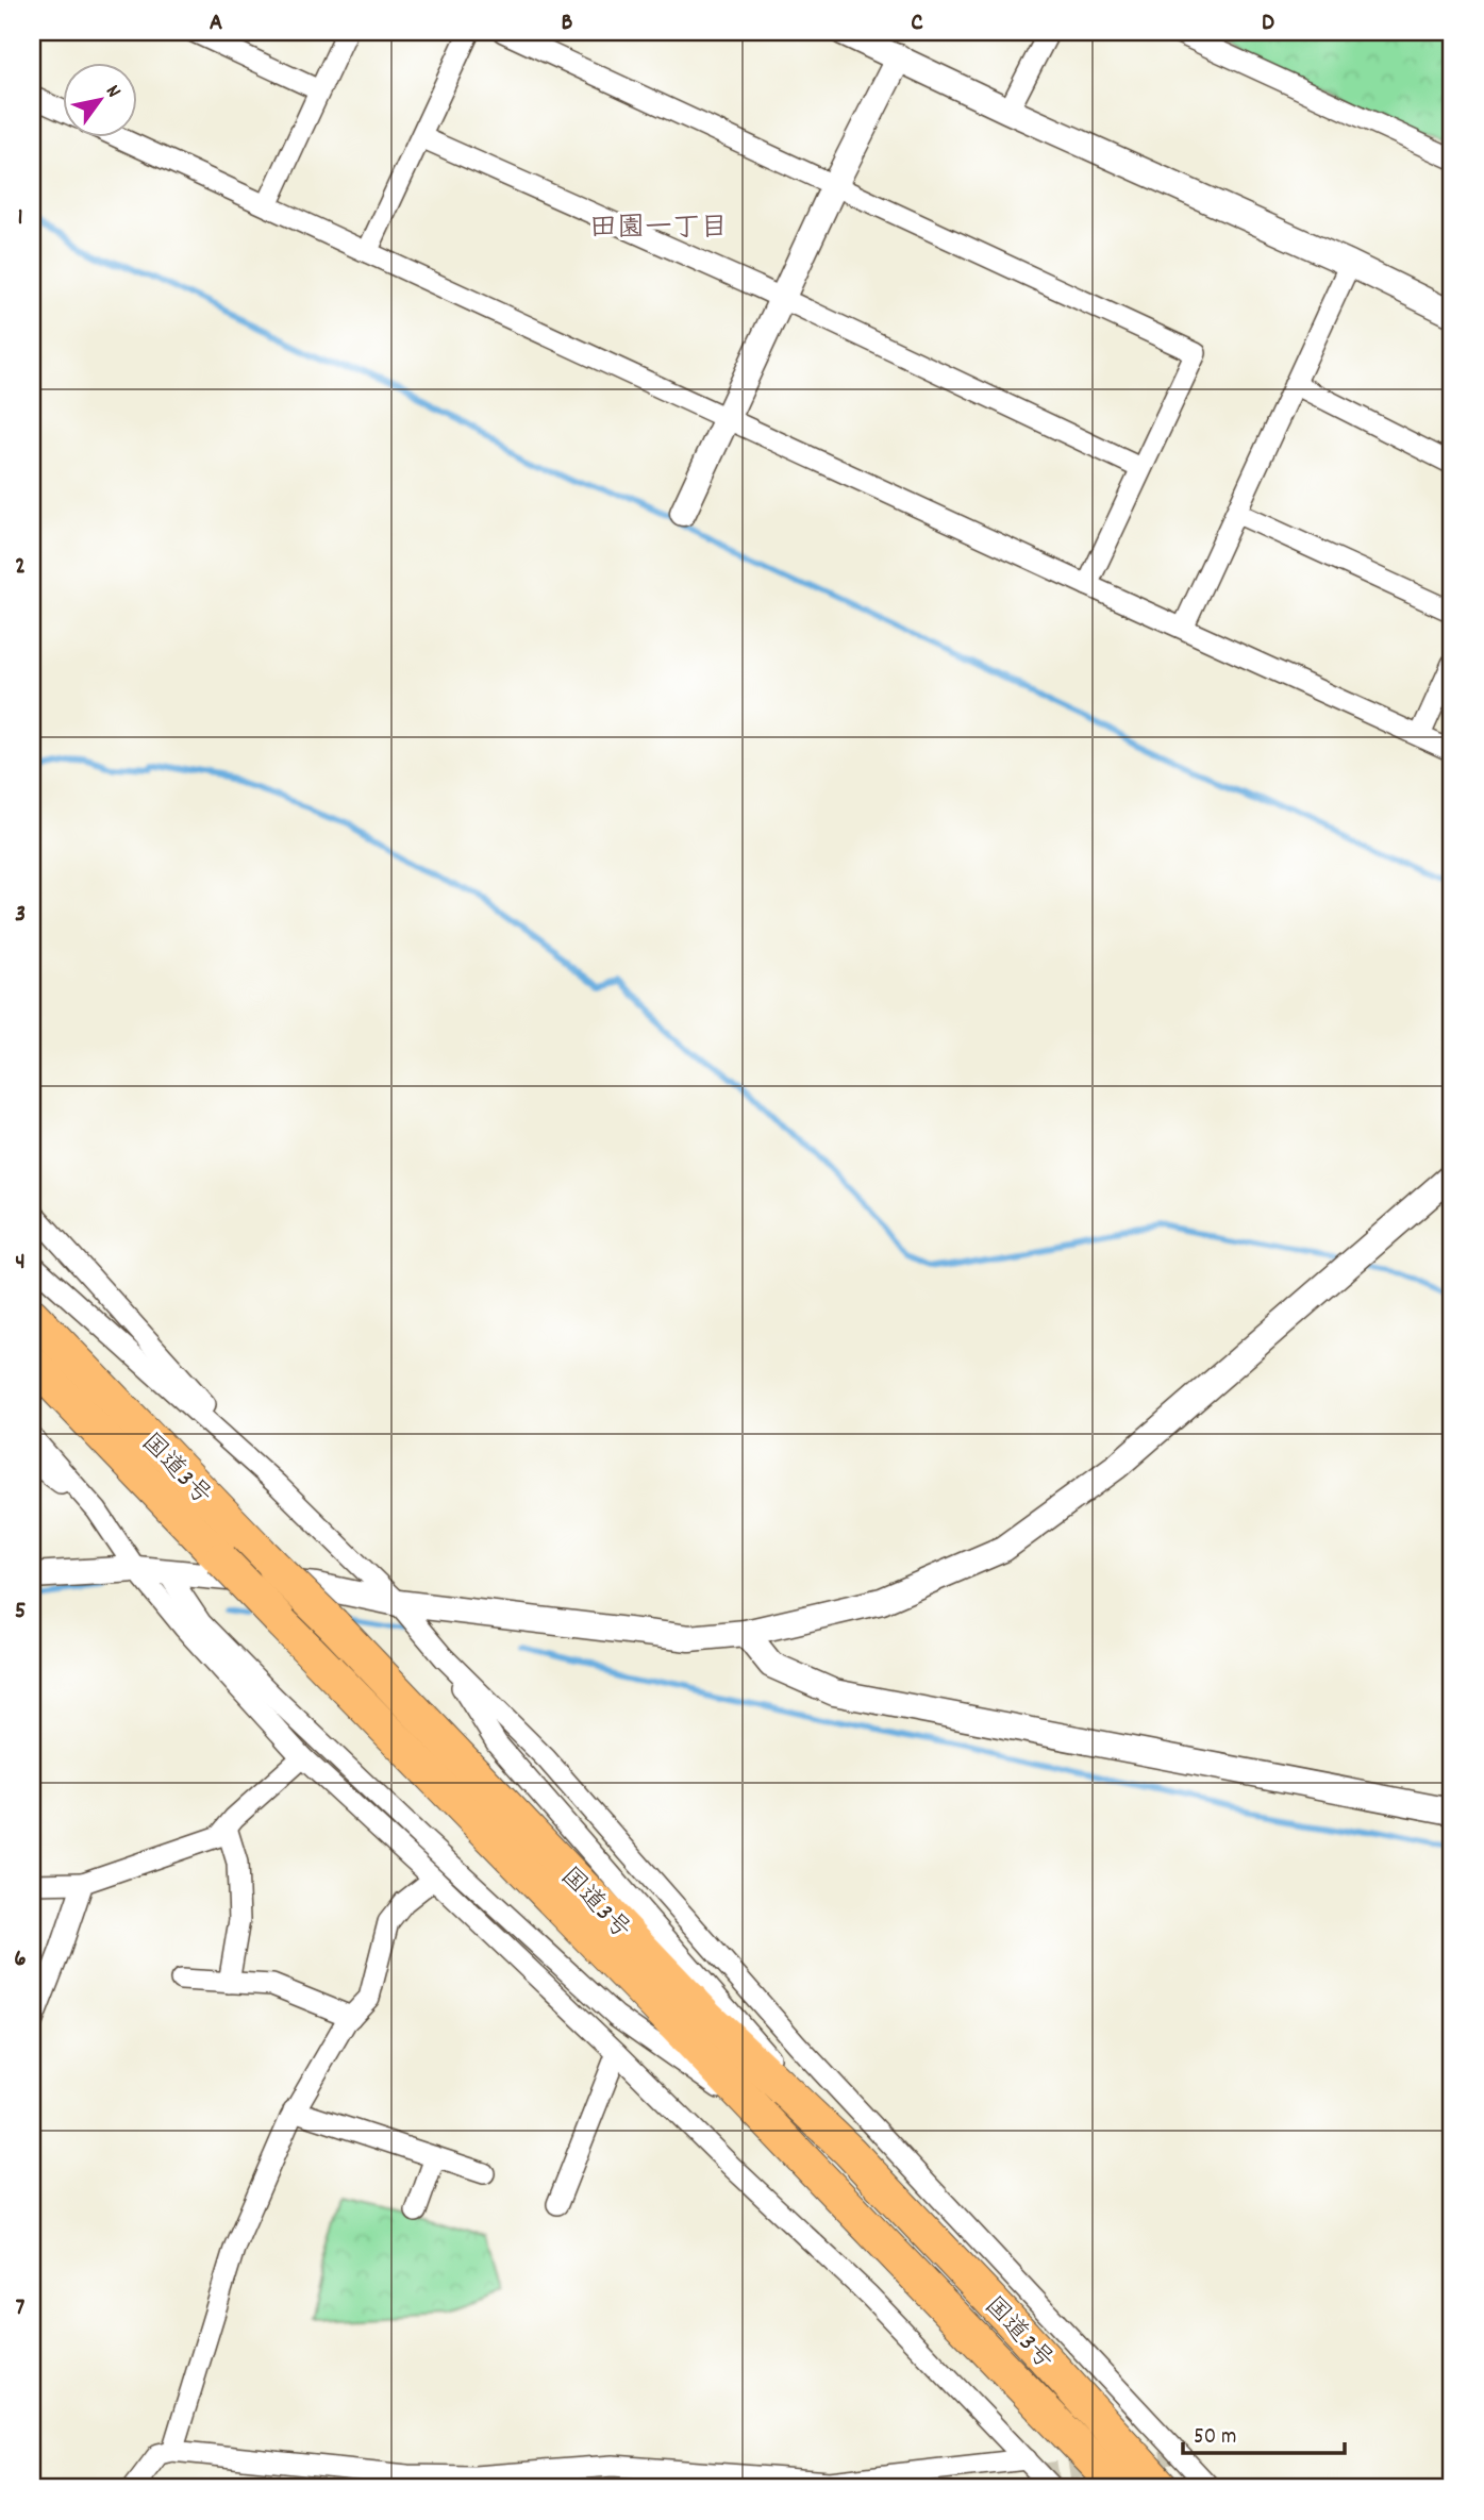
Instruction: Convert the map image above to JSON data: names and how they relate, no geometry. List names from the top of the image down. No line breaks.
{"streets":{"highway":["国道3号"]},"districts":["田園一丁目"],"scale_bar":"50 m","north":"top right","grid":{"columns":["A","B","C","D"],"rows":["1","2","3","4","5","6","7"]}}
